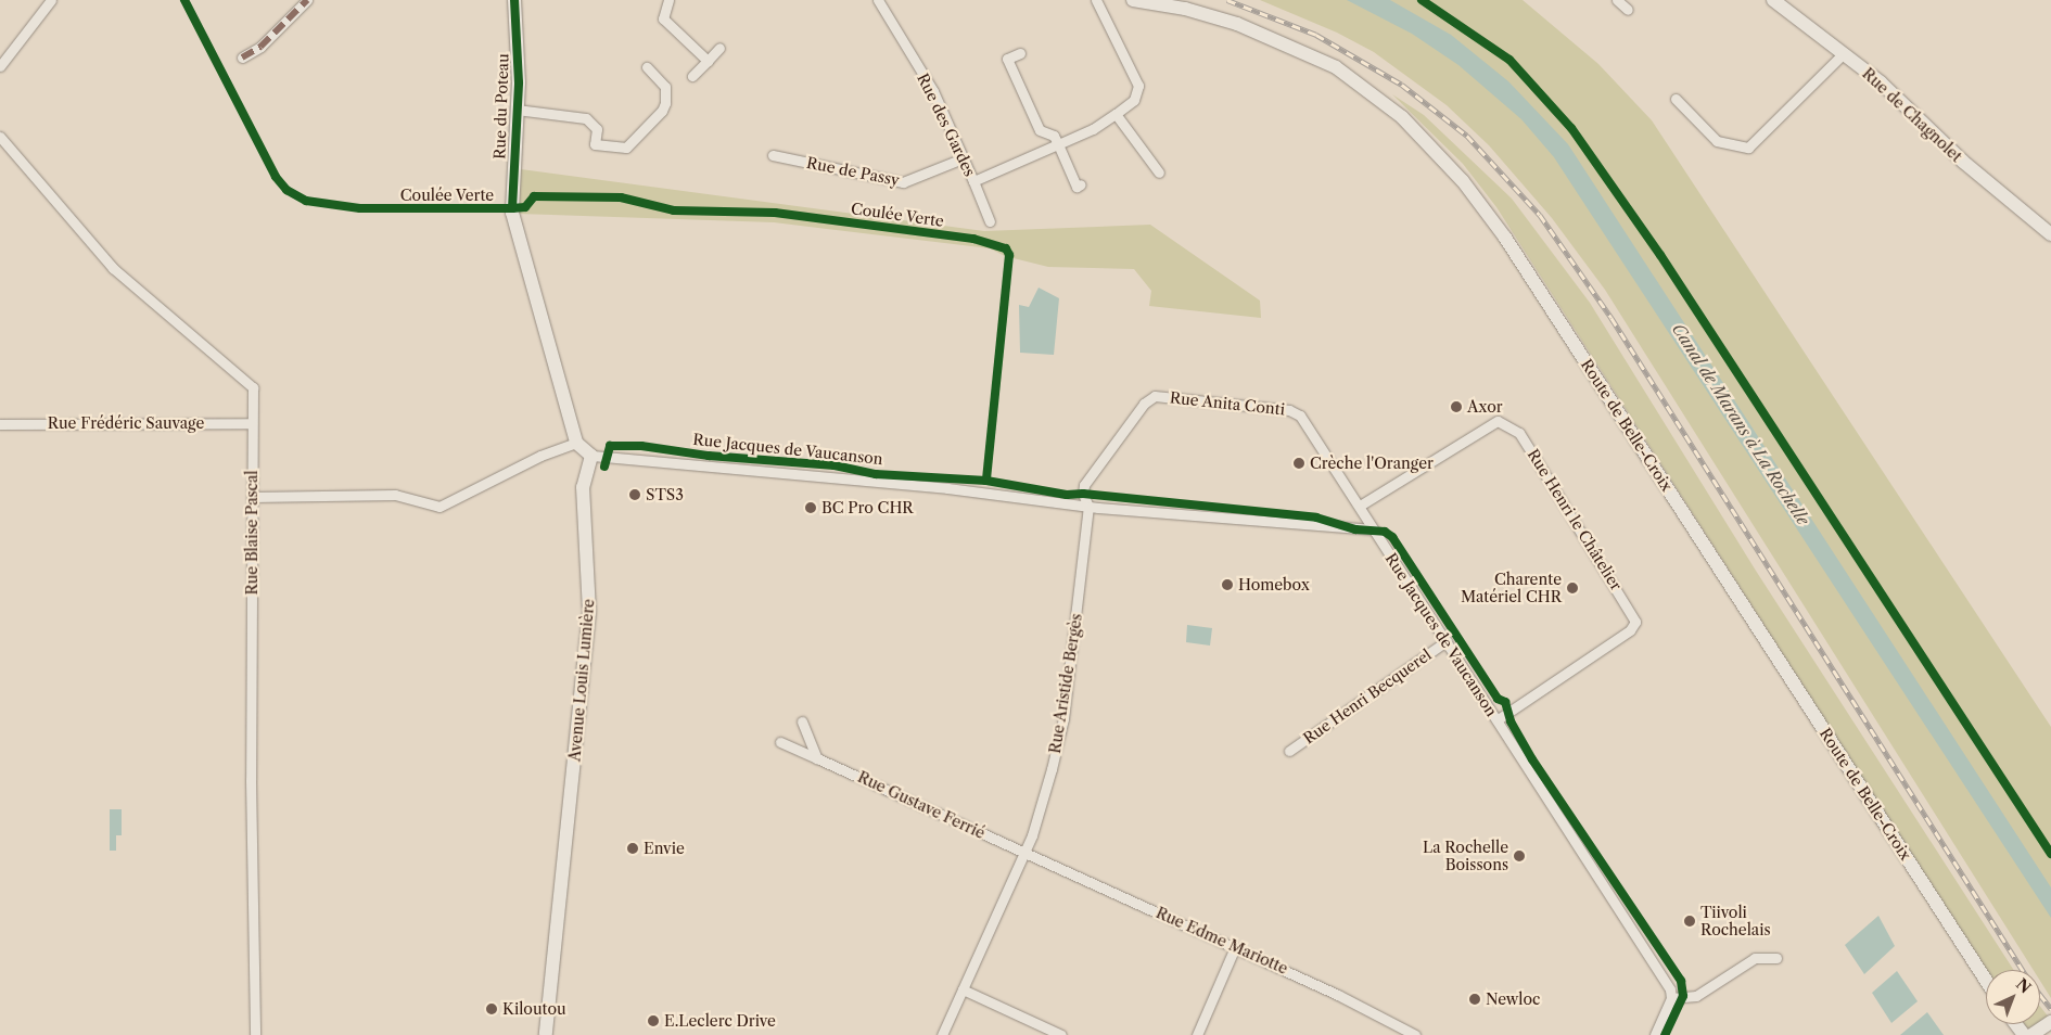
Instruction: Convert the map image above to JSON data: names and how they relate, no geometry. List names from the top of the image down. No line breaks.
{"streets":{"street":["Rue du Poteau","Rue de Chagnolet","Rue des Gardes","Rue de Passy","Rue Anita Conti","Rue Frédéric Sauvage","Route de Belle-Croix","Rue Jacques de Vaucanson","Rue Henri le Châtelier","Rue Blaise Pascal","Avenue Louis Lumière","Rue Aristide Bergès","Rue Henri Becquerel","Rue Gustave Ferrié","Rue Edme Mariotte"],"cycle path":["Coulée Verte"]},"crossings":[["Rue des Gardes","Rue de Passy"],["Rue Anita Conti","Rue Jacques de Vaucanson"],["Rue Anita Conti","Rue Henri le Châtelier"],["Rue Anita Conti","Rue Aristide Bergès"],["Rue Frédéric Sauvage","Rue Blaise Pascal"],["Rue Jacques de Vaucanson","Rue Henri le Châtelier"],["Rue Jacques de Vaucanson","Avenue Louis Lumière"],["Rue Jacques de Vaucanson","Rue Aristide Bergès"],["Rue Jacques de Vaucanson","Rue Henri Becquerel"],["Rue Aristide Bergès","Rue Gustave Ferrié"],["Rue Aristide Bergès","Rue Edme Mariotte"],["Rue Gustave Ferrié","Rue Edme Mariotte"]],"water":["Canal de Marans à La Rochelle"],"places":["Axor","Crèche l'Oranger","STS3","BC Pro CHR","Homebox","Charente Matériel CHR","Envie","La Rochelle Boissons","Tiivoli Rochelais","Newloc","Kiloutou","E.Leclerc Drive"],"north":"top right"}
